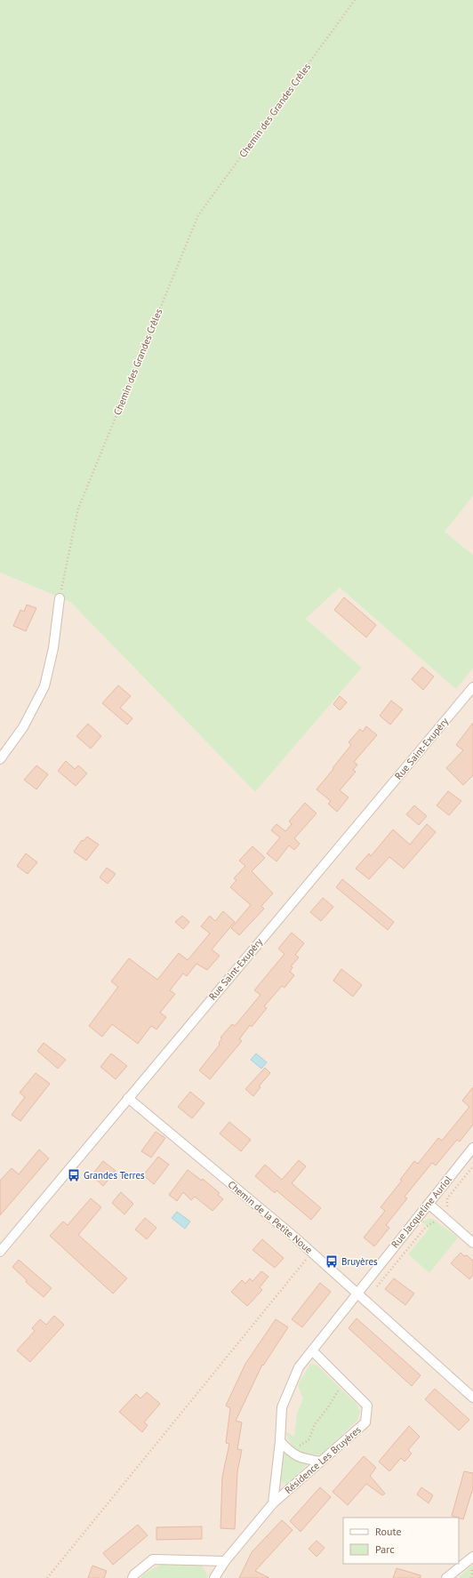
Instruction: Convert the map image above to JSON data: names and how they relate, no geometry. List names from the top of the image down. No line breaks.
{"streets":{"street":["Rue Saint-Exupéry","Rue Jacqueline Auriol","Chemin de la Petite Noue","Résidence Les Bruyères"],"path":["Chemin des Grandes Crêles"]},"crossings":[["Rue Saint-Exupéry","Chemin de la Petite Noue"],["Rue Jacqueline Auriol","Chemin de la Petite Noue"],["Rue Jacqueline Auriol","Résidence Les Bruyères"],["Chemin de la Petite Noue","Résidence Les Bruyères"]],"places":{"bus stop":["Grandes Terres","Bruyères"]},"legend":["Route","Parc"]}
